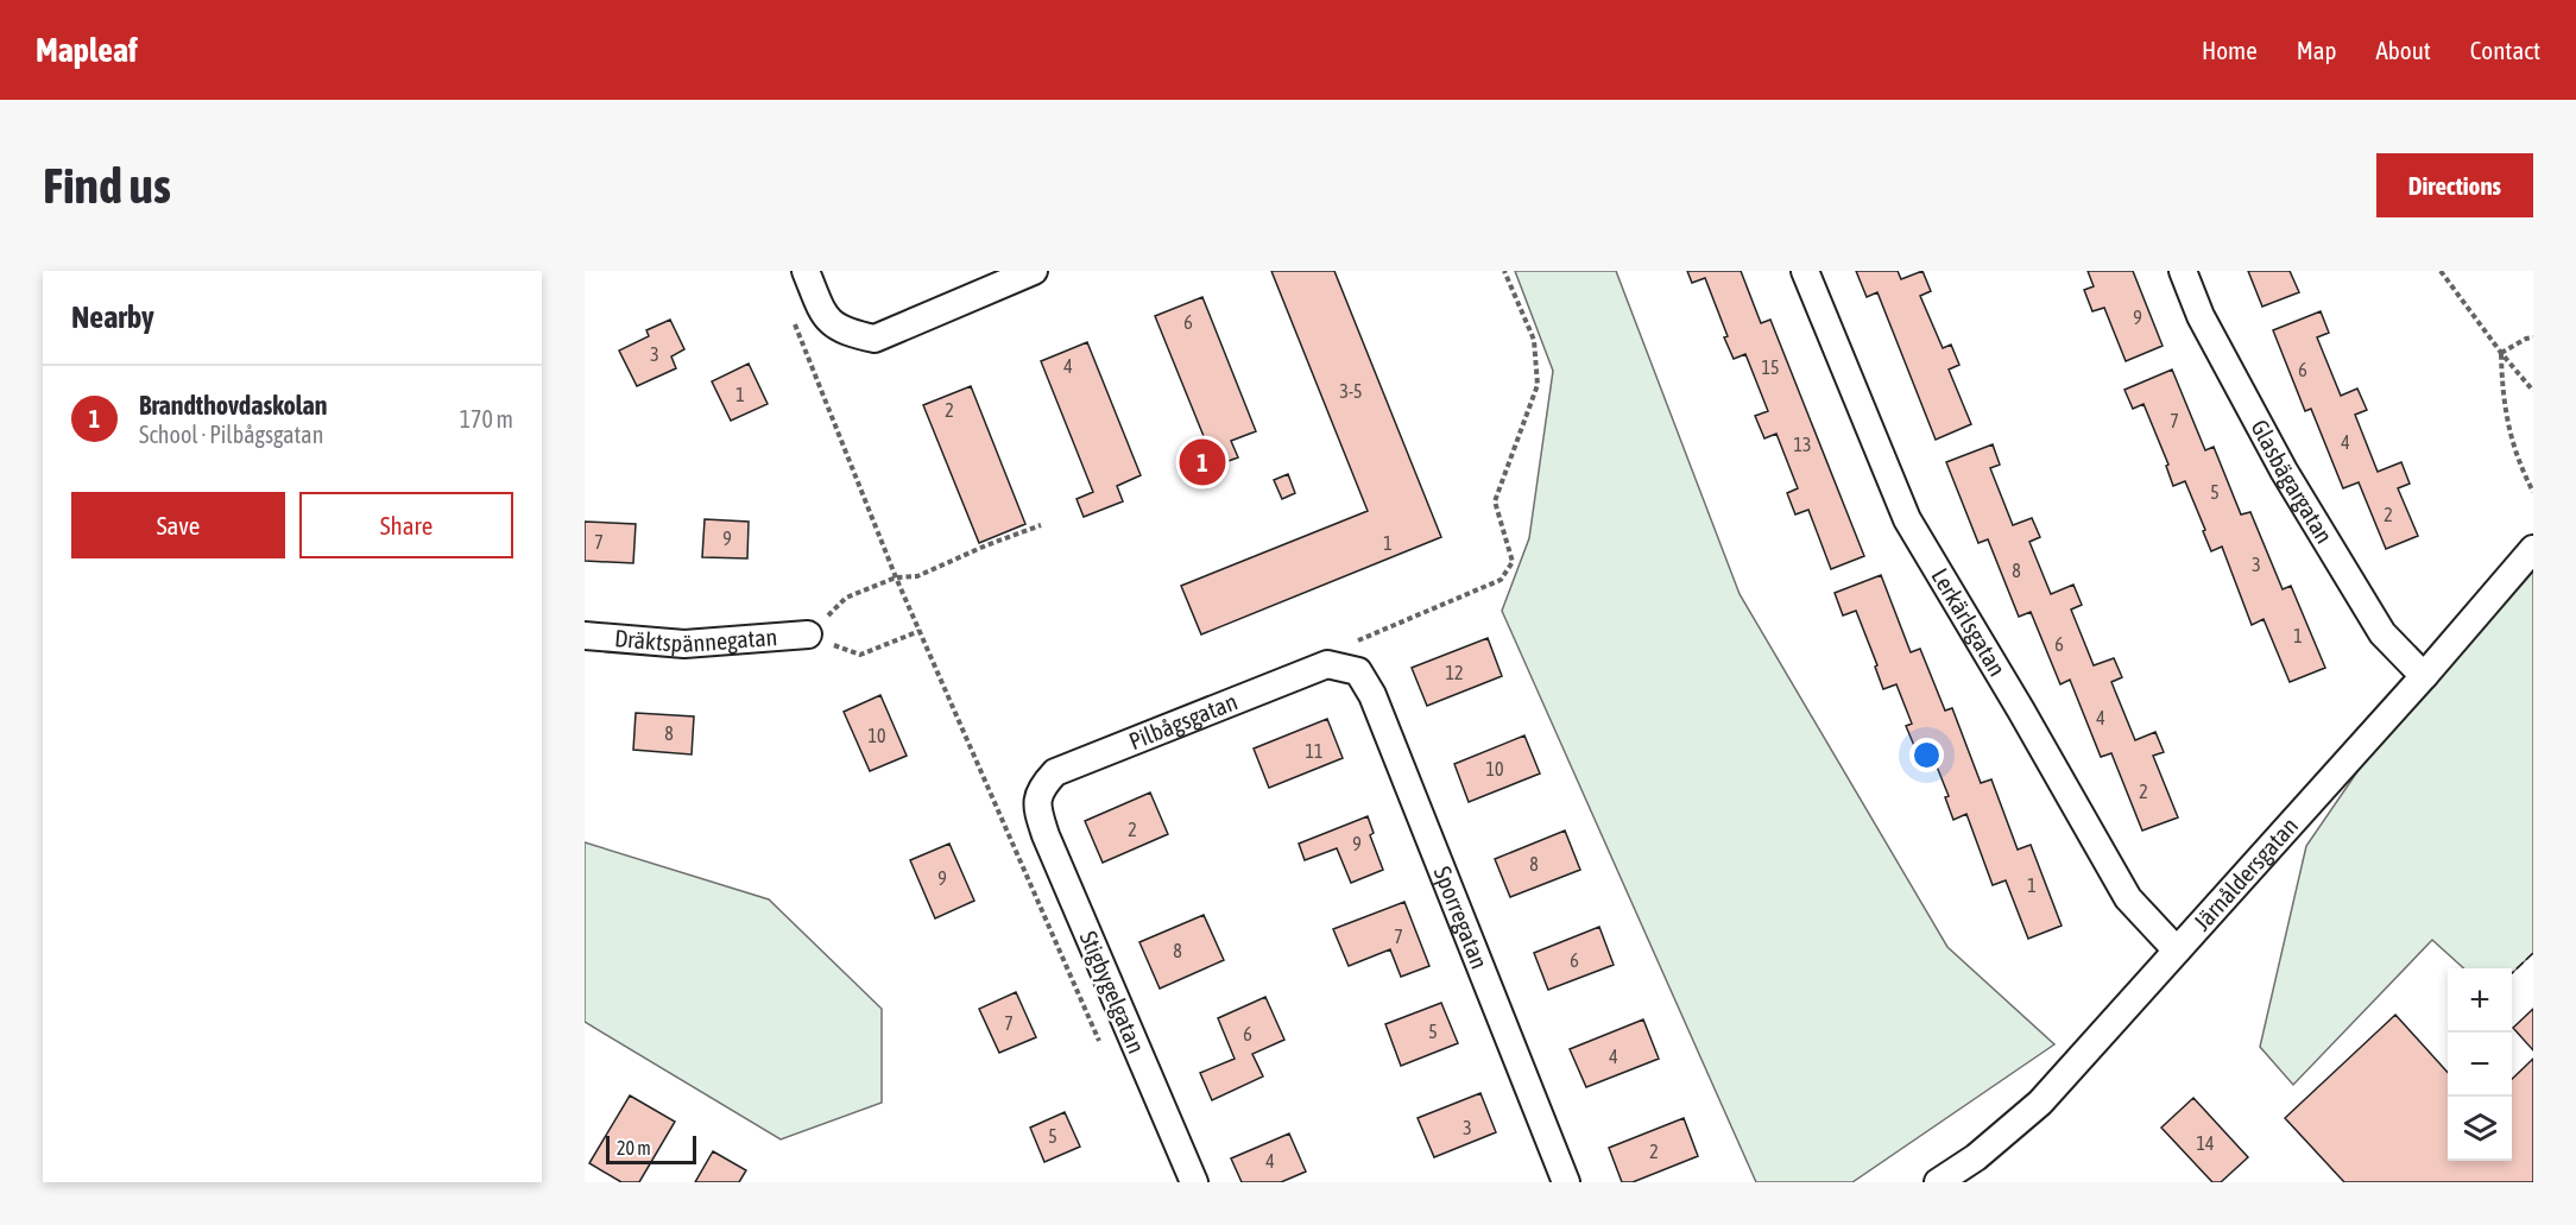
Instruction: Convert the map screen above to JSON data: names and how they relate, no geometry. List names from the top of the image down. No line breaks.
{"streets":{"street":["Glasbägargatan","Lerkärlsgatan","Dräktspännegatan","Pilbågsgatan","Järnåldersgatan","Sporregatan","Stigbygelgatan"]},"crossings":[["Glasbägargatan","Järnåldersgatan"],["Lerkärlsgatan","Järnåldersgatan"],["Pilbågsgatan","Sporregatan"],["Pilbågsgatan","Stigbygelgatan"]],"house_numbers":["9","6","3","4","15","6","3-5","1","2","7","4","13","5","2","9","7","1","3","8","1","6","12","4","8","10","11","10","2","2","9","8","9","1","7","8","6","7","5","6","4","3","5","14","2","4"],"scale_bar":"20 m","page":{"header":"Mapleaf","nav":["Home","Map","About","Contact"],"buttons":["Directions",["Save","Share"]],"title":"Find us","heading":"Nearby","list":[{"mark":"1","name":"Brandthovdaskolan","note":"School · Pilbågsgatan","value":"170 m"}],"pins":"1","map_buttons":["+","−"],"scale":"20 m"}}
